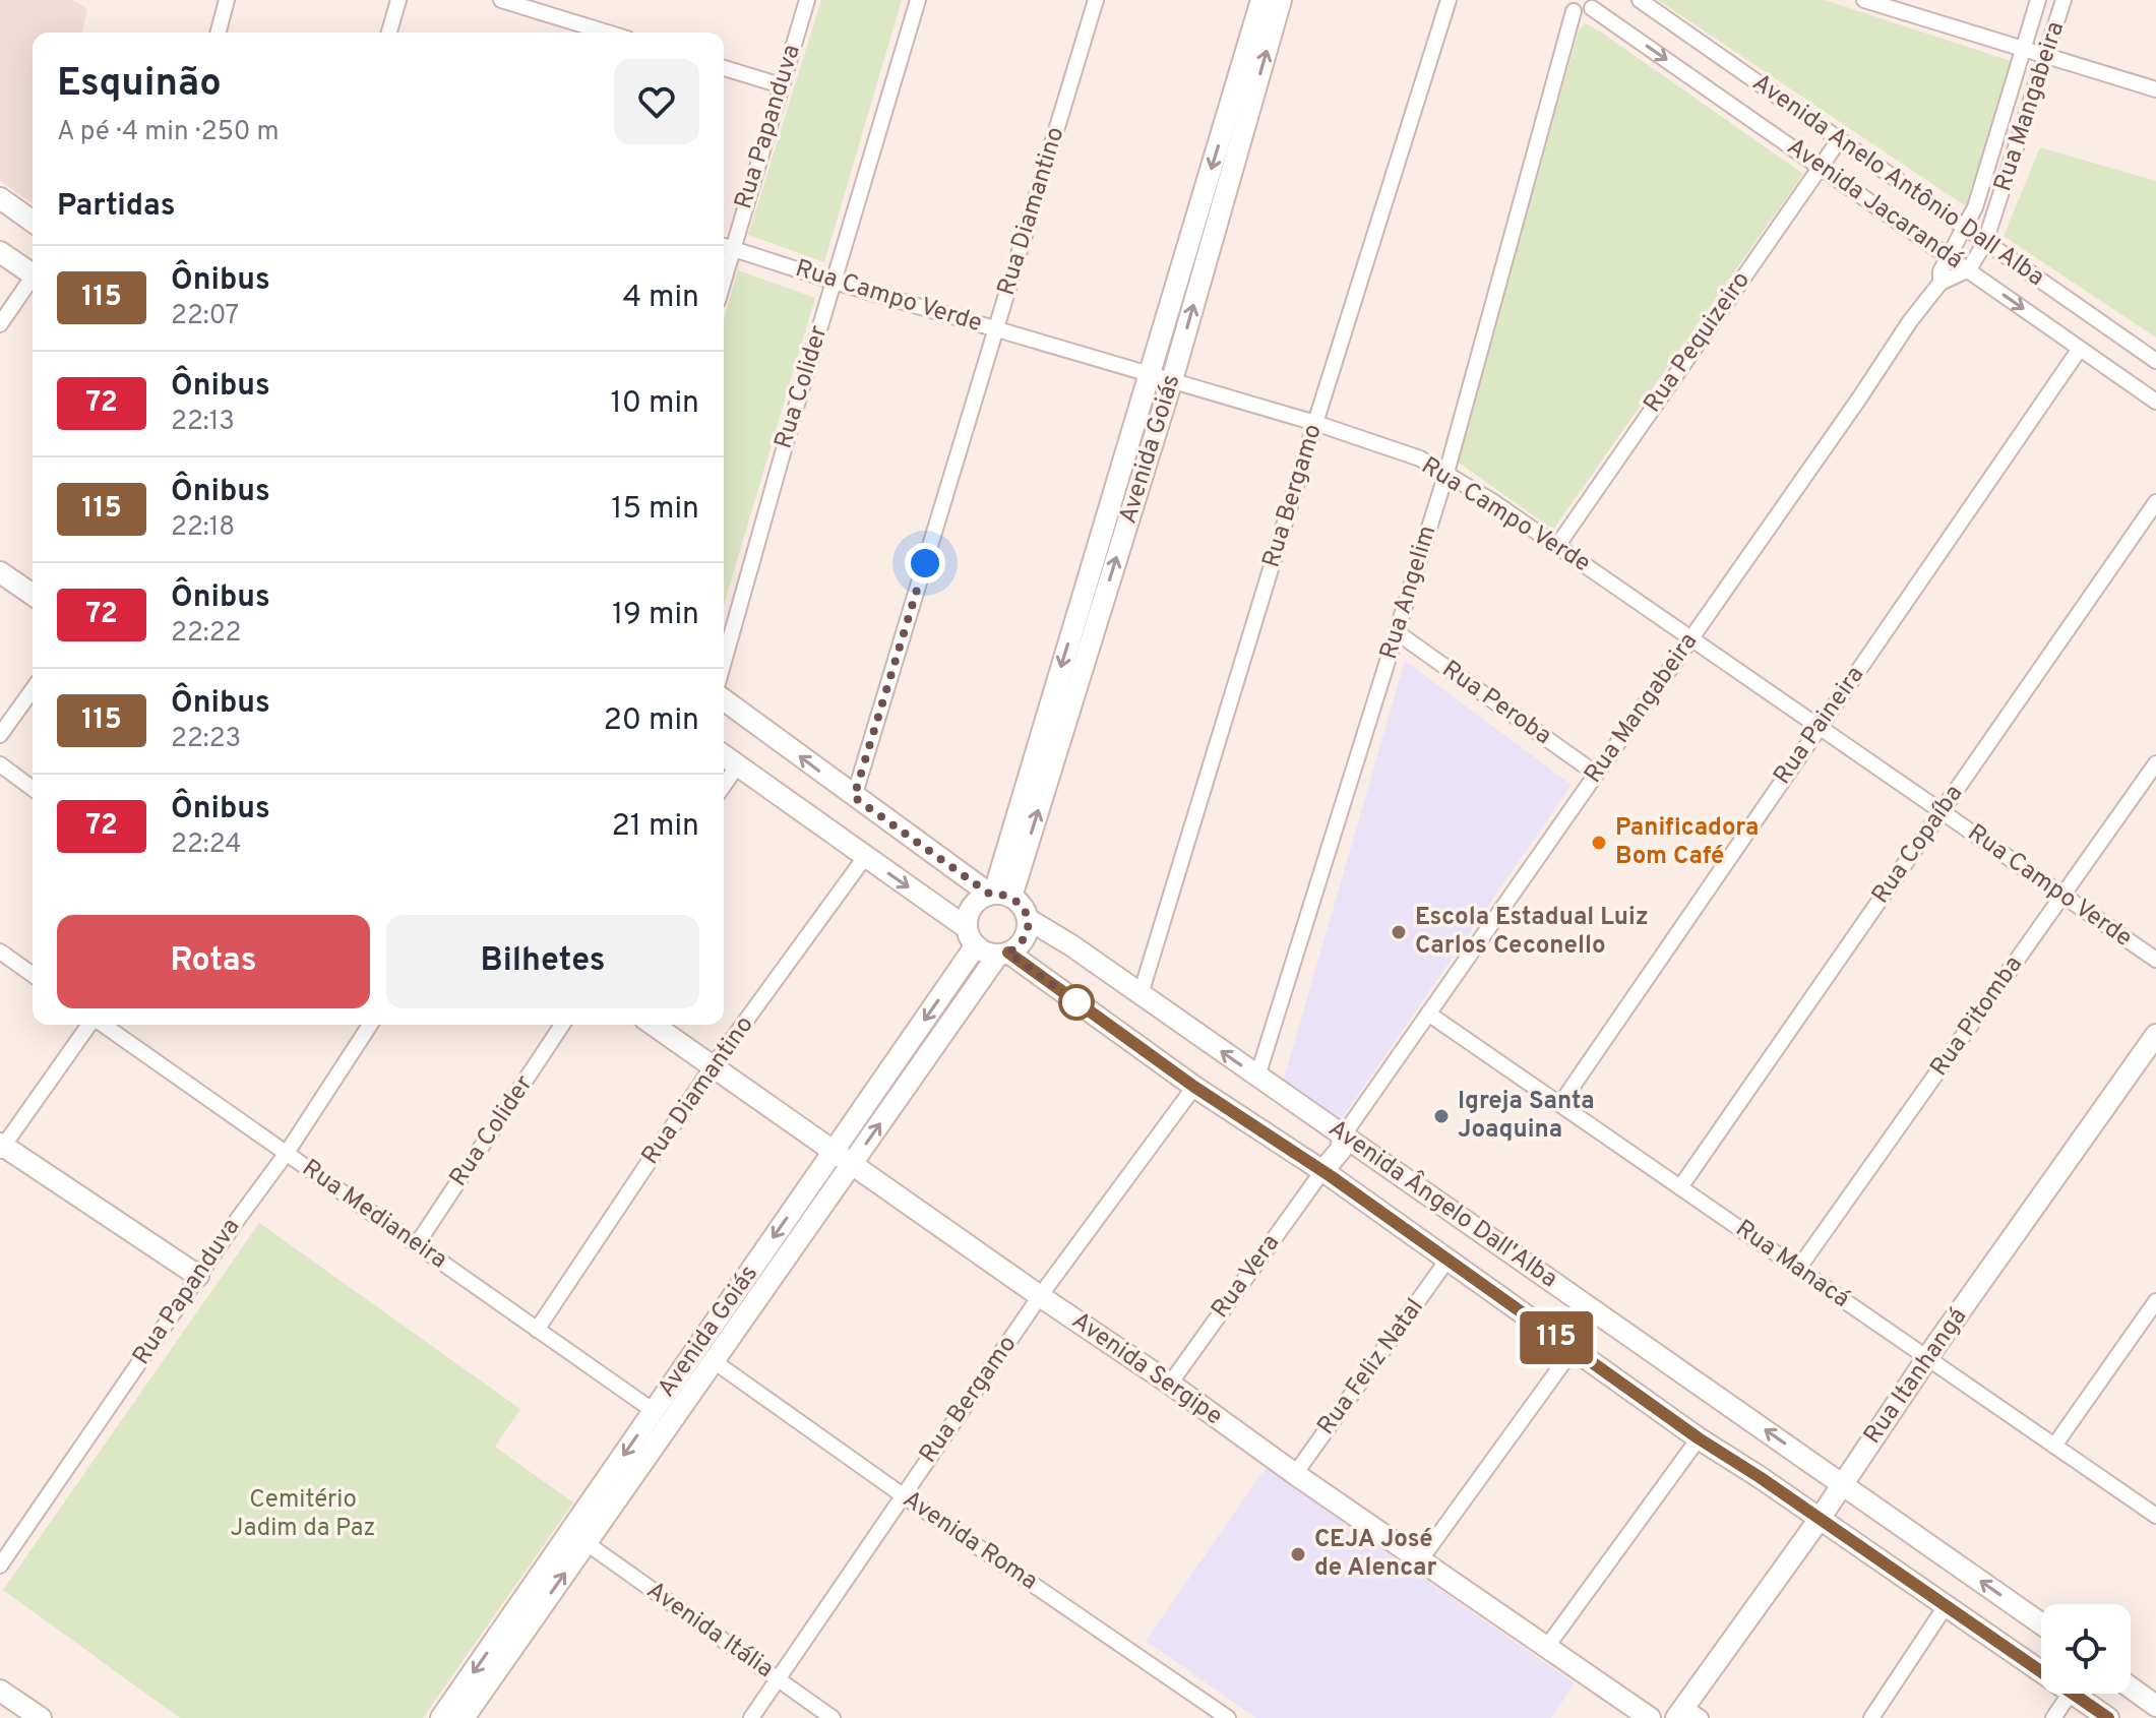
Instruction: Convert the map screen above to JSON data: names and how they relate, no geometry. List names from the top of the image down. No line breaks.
{"streets":{"main road":["Avenida Goiás","Avenida Ângelo Dall'Alba","Avenida Sergipe","Rua Itanhangá"],"street":["Rua Mangabeira","Rua Papanduva","Avenida Anelo Antônio Dall Alba","Avenida Jacarandá","Rua Diamantino","Rua Campo Verde","Rua Pequizeiro","Rua Colider","Rua Bergamo","Rua Angelim","Rua Peroba","Rua Paineira","Rua Copaíba","Rua Pitomba","Rua Medianeira","Rua Manacá","Rua Vera","Rua Feliz Natal","Avenida Roma","Avenida Itália"]},"crossings":[["Rua Mangabeira","Avenida Anelo Antônio Dall Alba"],["Rua Mangabeira","Rua Campo Verde"],["Rua Mangabeira","Rua Peroba"],["Rua Mangabeira","Avenida Ângelo Dall'Alba"],["Rua Mangabeira","Rua Manacá"],["Rua Papanduva","Rua Campo Verde"],["Rua Papanduva","Rua Medianeira"],["Avenida Anelo Antônio Dall Alba","Rua Pequizeiro"],["Avenida Jacarandá","Rua Pequizeiro"],["Avenida Jacarandá","Rua Paineira"],["Rua Diamantino","Rua Campo Verde"],["Rua Diamantino","Rua Medianeira"],["Rua Diamantino","Avenida Sergipe"],["Rua Campo Verde","Rua Pequizeiro"],["Rua Campo Verde","Rua Colider"],["Rua Campo Verde","Avenida Goiás"],["Rua Campo Verde","Rua Bergamo"],["Rua Campo Verde","Rua Angelim"],["Rua Campo Verde","Rua Paineira"],["Rua Campo Verde","Rua Copaíba"],["Rua Campo Verde","Rua Pitomba"],["Rua Colider","Rua Medianeira"],["Avenida Goiás","Avenida Ângelo Dall'Alba"],["Avenida Goiás","Rua Medianeira"],["Avenida Goiás","Avenida Sergipe"],["Avenida Goiás","Avenida Roma"],["Avenida Goiás","Avenida Itália"],["Rua Bergamo","Avenida Ângelo Dall'Alba"],["Rua Bergamo","Avenida Sergipe"],["Rua Bergamo","Avenida Roma"],["Rua Bergamo","Avenida Itália"],["Rua Angelim","Rua Peroba"],["Rua Angelim","Avenida Ângelo Dall'Alba"],["Rua Paineira","Rua Manacá"],["Rua Copaíba","Rua Manacá"],["Rua Pitomba","Rua Manacá"],["Avenida Ângelo Dall'Alba","Rua Vera"],["Avenida Ângelo Dall'Alba","Rua Feliz Natal"],["Avenida Ângelo Dall'Alba","Rua Itanhangá"],["Rua Manacá","Rua Itanhangá"],["Rua Vera","Avenida Sergipe"],["Rua Feliz Natal","Avenida Sergipe"]],"one_way":["Avenida Jacarandá"],"parks":["Cemitério Jadim da Paz"],"places":["Panificadora Bom Café","Escola Estadual Luiz Carlos Ceconello","Igreja Santa Joaquina","CEJA José de Alencar"],"lines":["bus line 115"],"page":{"on_map":"115","heading":[["Esquinão","A pé · 4 min · 250 m"],"Partidas"],"list":[{"mark":"115","name":"Ônibus","note":"22:07","value":"4 min"},{"mark":"72","name":"Ônibus","note":"22:13","value":"10 min"},{"mark":"115","name":"Ônibus","note":"22:18","value":"15 min"},{"mark":"72","name":"Ônibus","note":"22:22","value":"19 min"},{"mark":"115","name":"Ônibus","note":"22:23","value":"20 min"},{"mark":"72","name":"Ônibus","note":"22:24","value":"21 min"}],"buttons":["Rotas","Bilhetes"]}}
